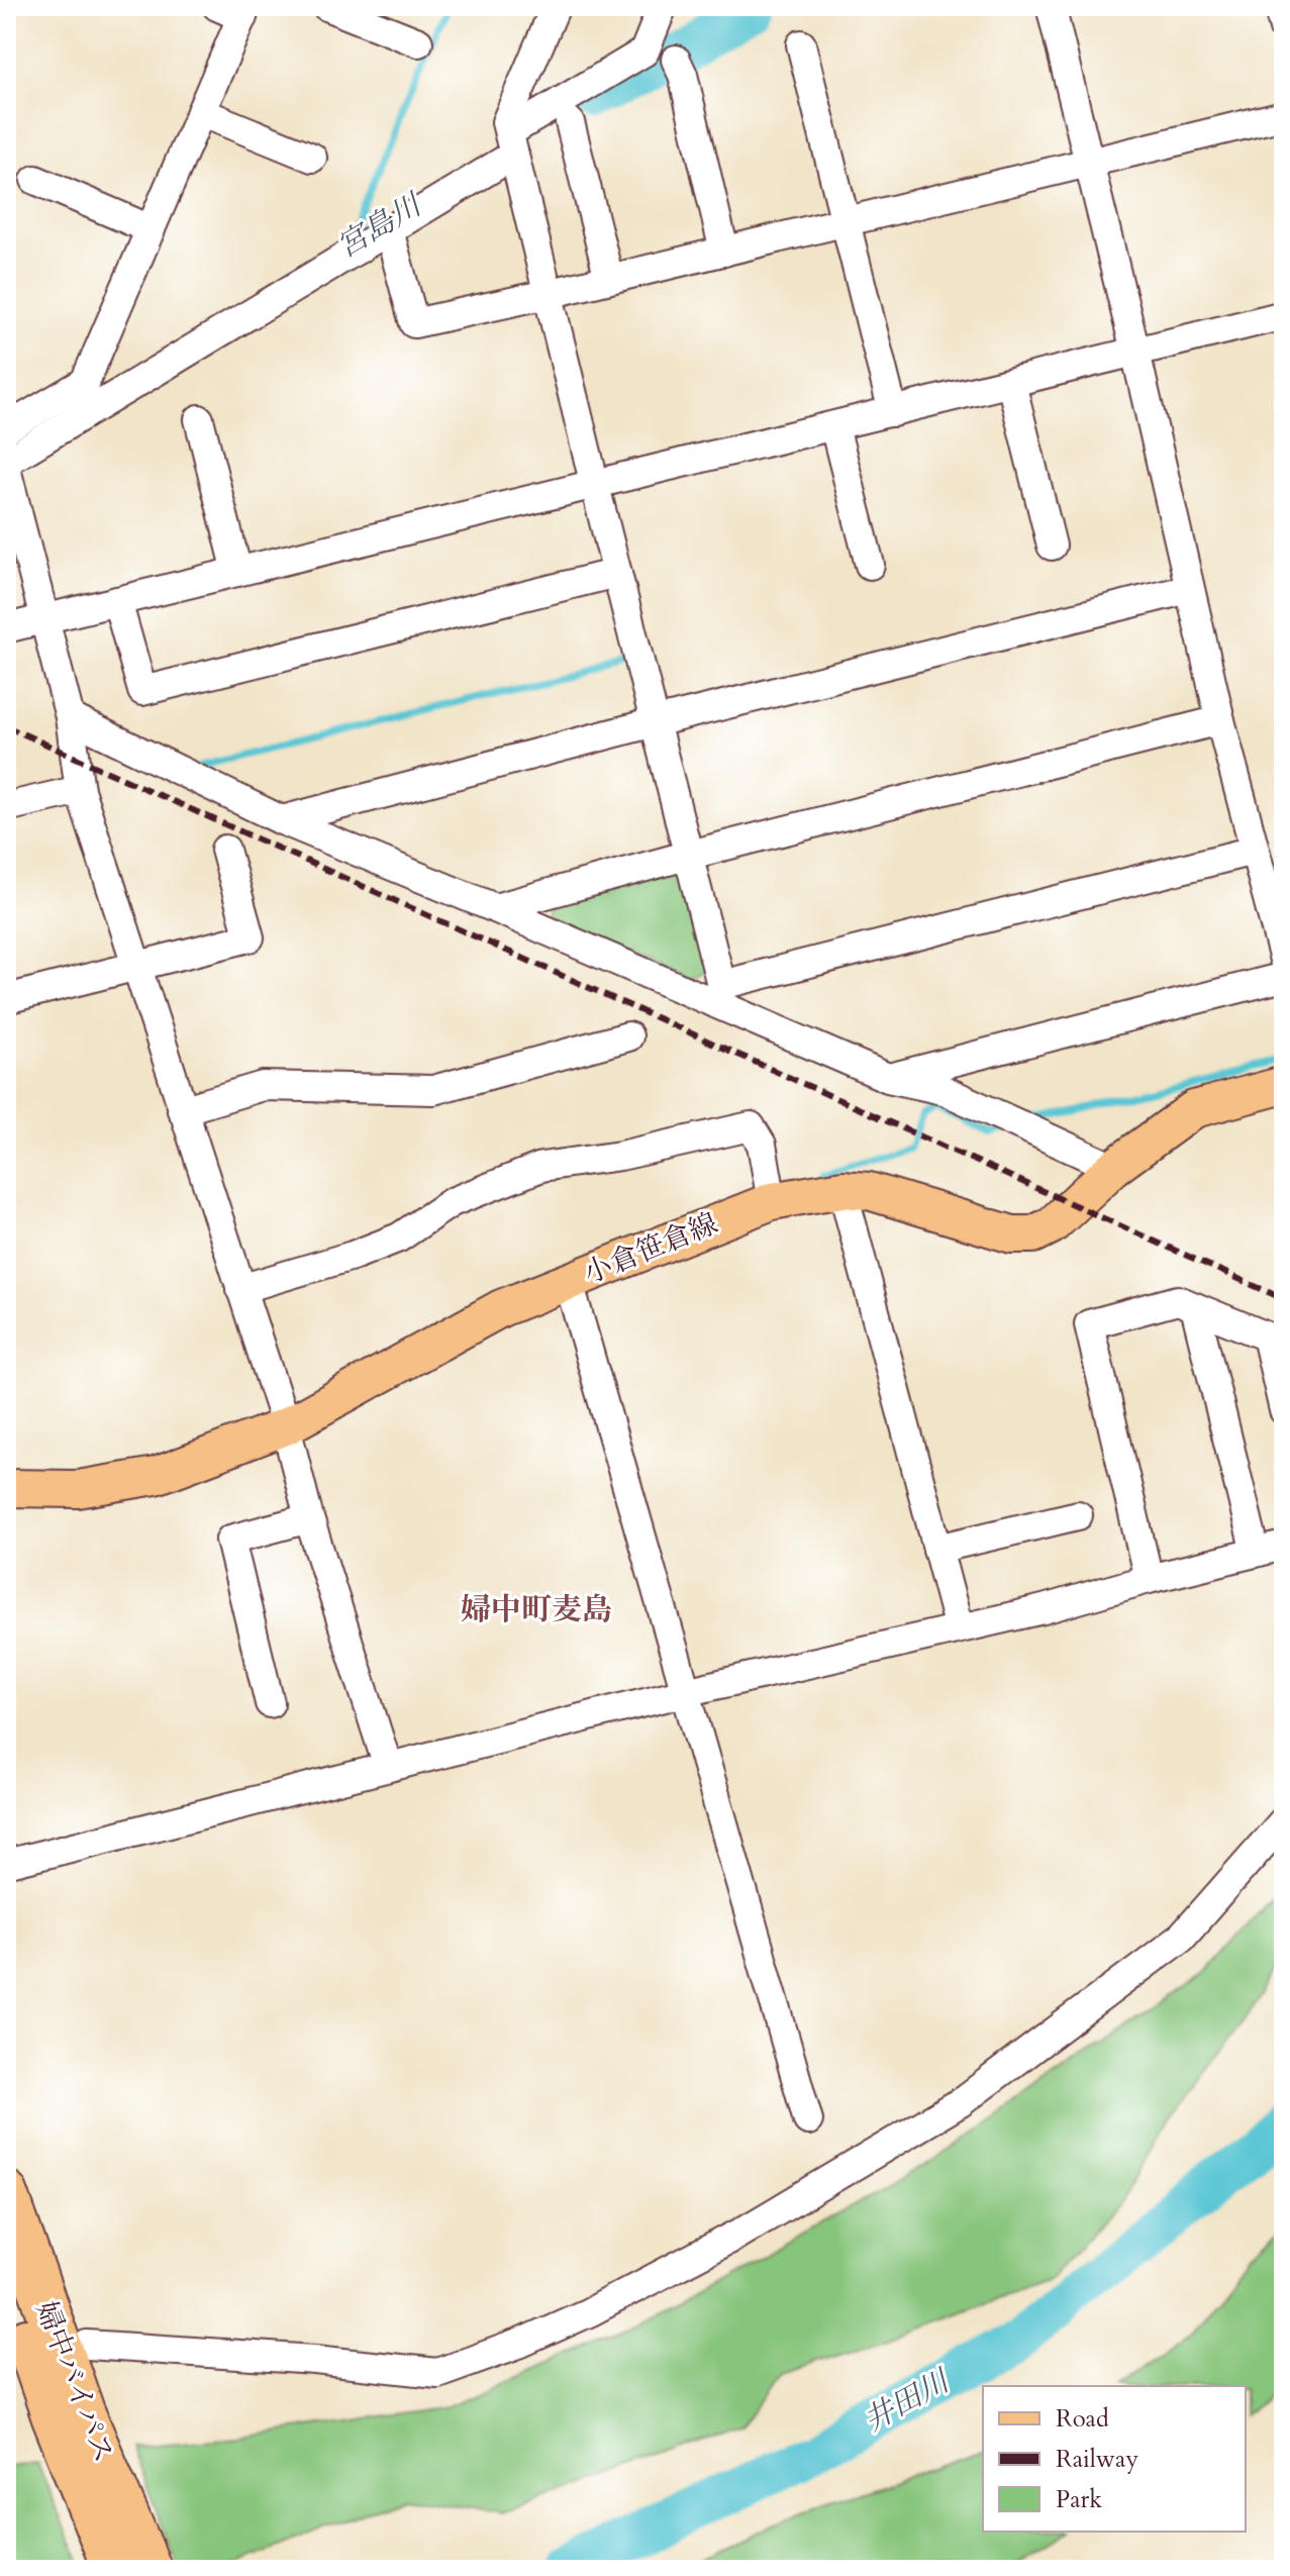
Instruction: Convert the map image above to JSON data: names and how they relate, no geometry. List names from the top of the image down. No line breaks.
{"streets":{"highway":["婦中バイパス"],"main road":["小倉笹倉線"]},"districts":["婦中町麦島"],"water":["宮島川","井田川"],"legend":["Road","Railway","Park"]}
